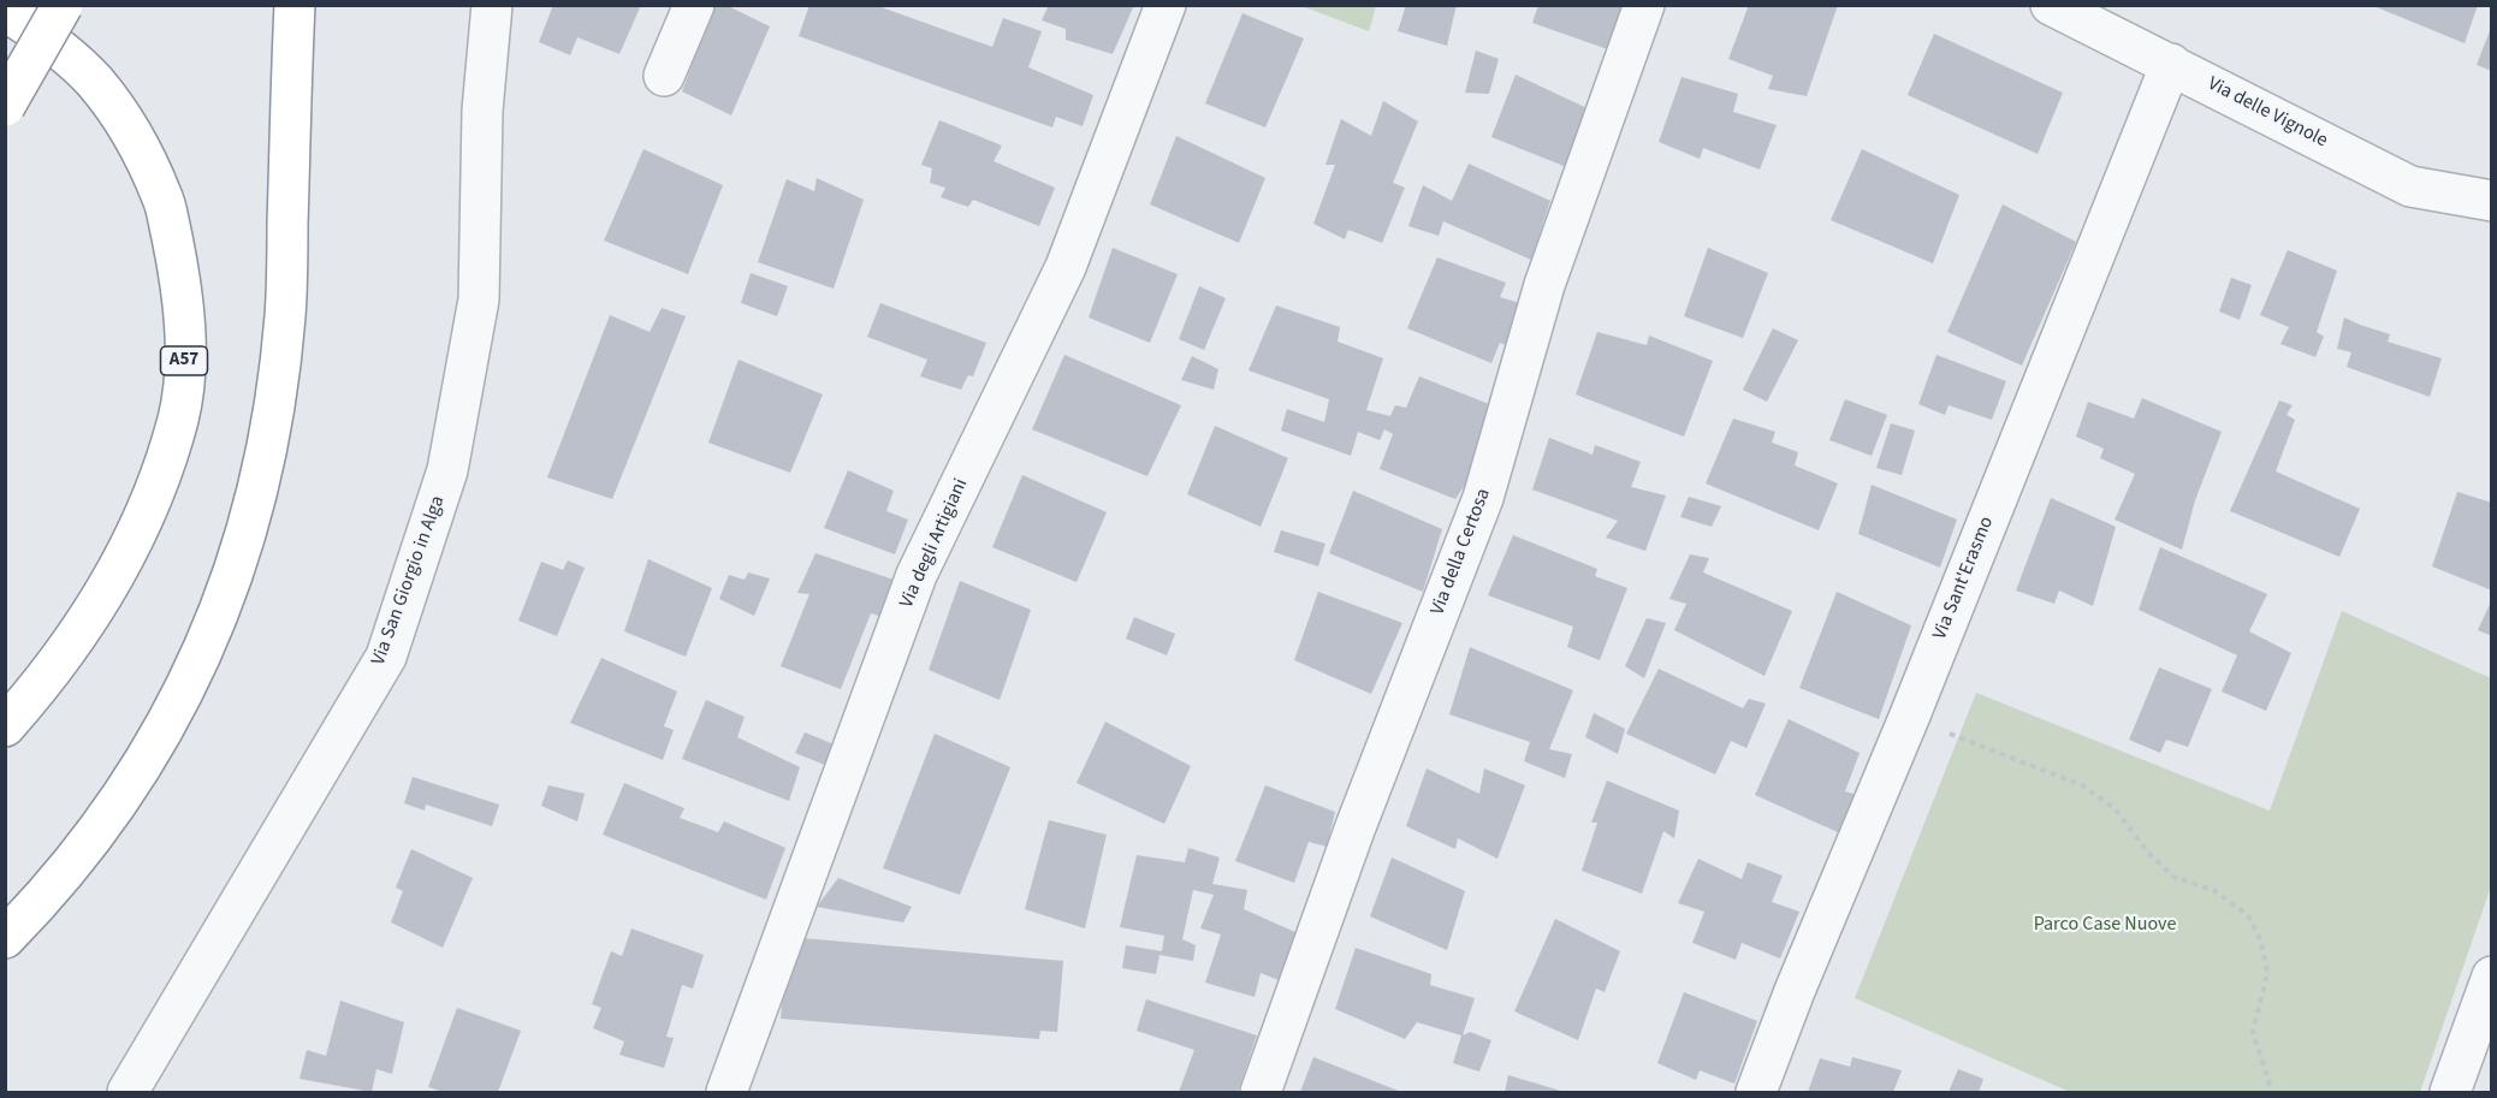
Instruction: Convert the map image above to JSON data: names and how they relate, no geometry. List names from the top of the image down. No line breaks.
{"streets":{"highway":["A57"],"street":["Via delle Vignole","Via degli Artigiani","Via della Certosa","Via Sant'Erasmo","Via San Giorgio in Alga"]},"crossings":[["Via delle Vignole","Via Sant'Erasmo"]],"parks":["Parco Case Nuove"]}
